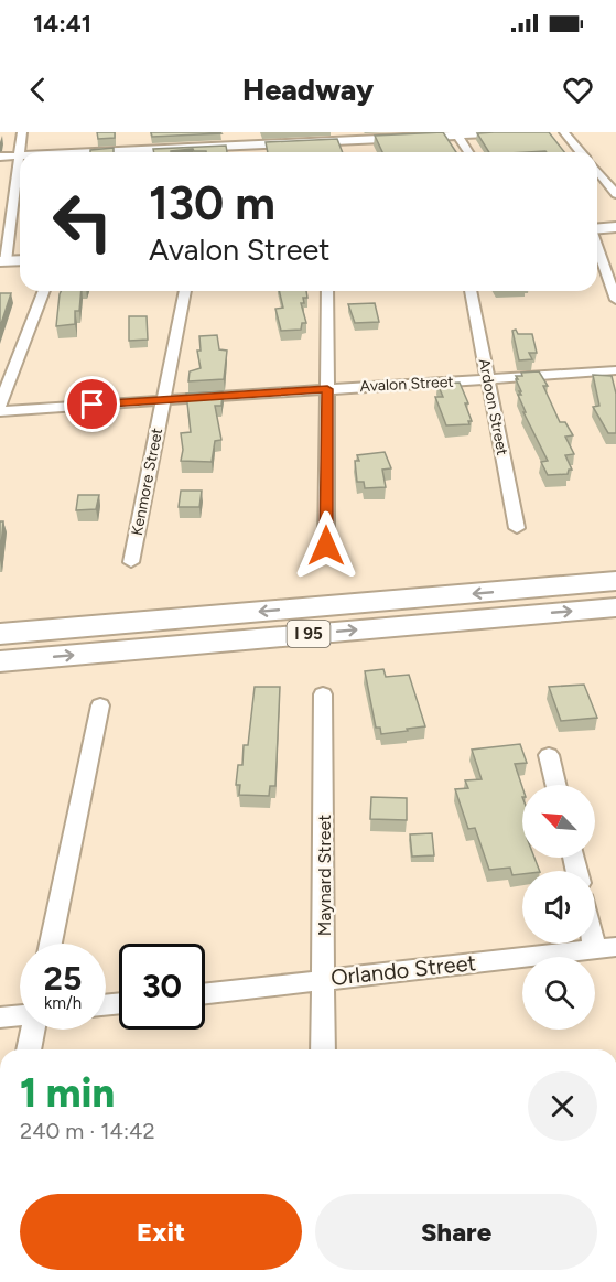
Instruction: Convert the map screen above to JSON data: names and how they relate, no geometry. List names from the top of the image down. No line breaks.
{"streets":{"highway":["I 95"],"street":["Avalon Street","Ardoon Street","Kenmore Street","Maynard Street","Orlando Street"]},"crossings":[["Avalon Street","Ardoon Street"],["Avalon Street","Kenmore Street"],["Maynard Street","Orlando Street"]],"north":"top left","page":{"status":"14:41","header":"Headway","turn":["130 m","Avalon Street"],"speed":"25 km/h","limit":"30","heading":["1 min","240 m · 14:42"],"buttons":["Exit","Share"]}}
